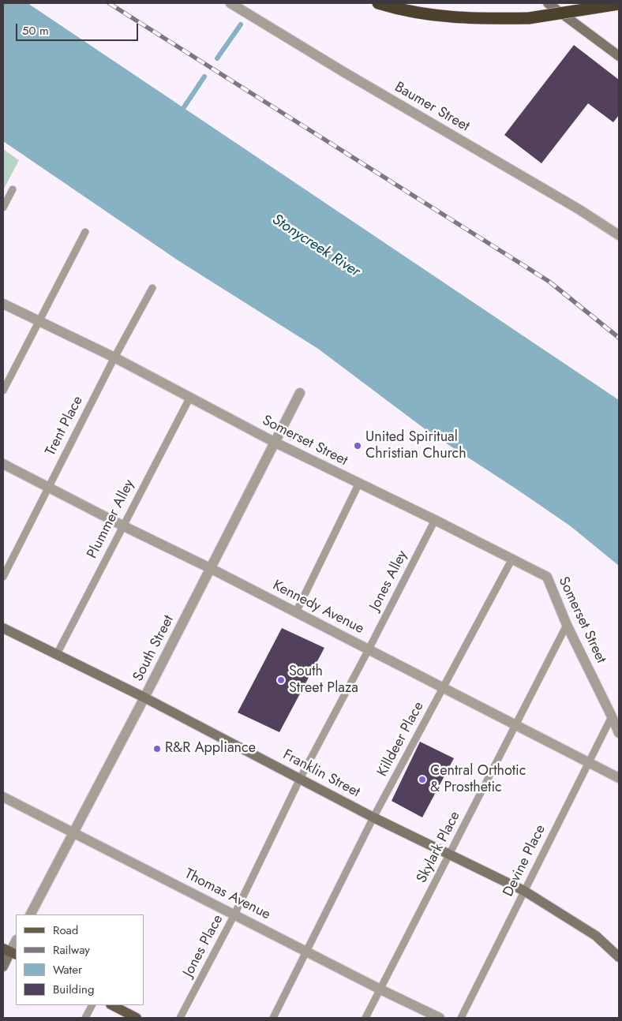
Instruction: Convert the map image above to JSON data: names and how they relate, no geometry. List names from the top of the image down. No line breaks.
{"streets":{"street":["Baumer Street","Somerset Street","Kennedy Avenue","South Street","Franklin Street","Thomas Avenue"],"lane":["Trent Place","Plummer Alley","Jones Alley","Killdeer Place","Skylark Place","Devine Place","Jones Place"]},"crossings":[["Trent Place","Somerset Street"],["Trent Place","Kennedy Avenue"],["Somerset Street","Plummer Alley"],["Somerset Street","Jones Alley"],["Somerset Street","South Street"],["Somerset Street","Killdeer Place"],["Somerset Street","Skylark Place"],["Somerset Street","Devine Place"],["Plummer Alley","Kennedy Avenue"],["Plummer Alley","Franklin Street"],["Jones Alley","Kennedy Avenue"],["Jones Alley","Franklin Street"],["Jones Alley","Jones Place"],["Kennedy Avenue","South Street"],["Kennedy Avenue","Killdeer Place"],["Kennedy Avenue","Skylark Place"],["Kennedy Avenue","Devine Place"],["South Street","Franklin Street"],["South Street","Thomas Avenue"],["Killdeer Place","Franklin Street"],["Killdeer Place","Thomas Avenue"],["Franklin Street","Skylark Place"],["Franklin Street","Devine Place"],["Franklin Street","Jones Place"],["Skylark Place","Thomas Avenue"],["Thomas Avenue","Jones Place"]],"water":["Stonycreek River"],"places":["United Spiritual Christian Church","South Street Plaza","R&R Appliance","Central Orthotic & Prosthetic"],"legend":["Road","Railway","Water","Building"],"scale_bar":"50 m"}
